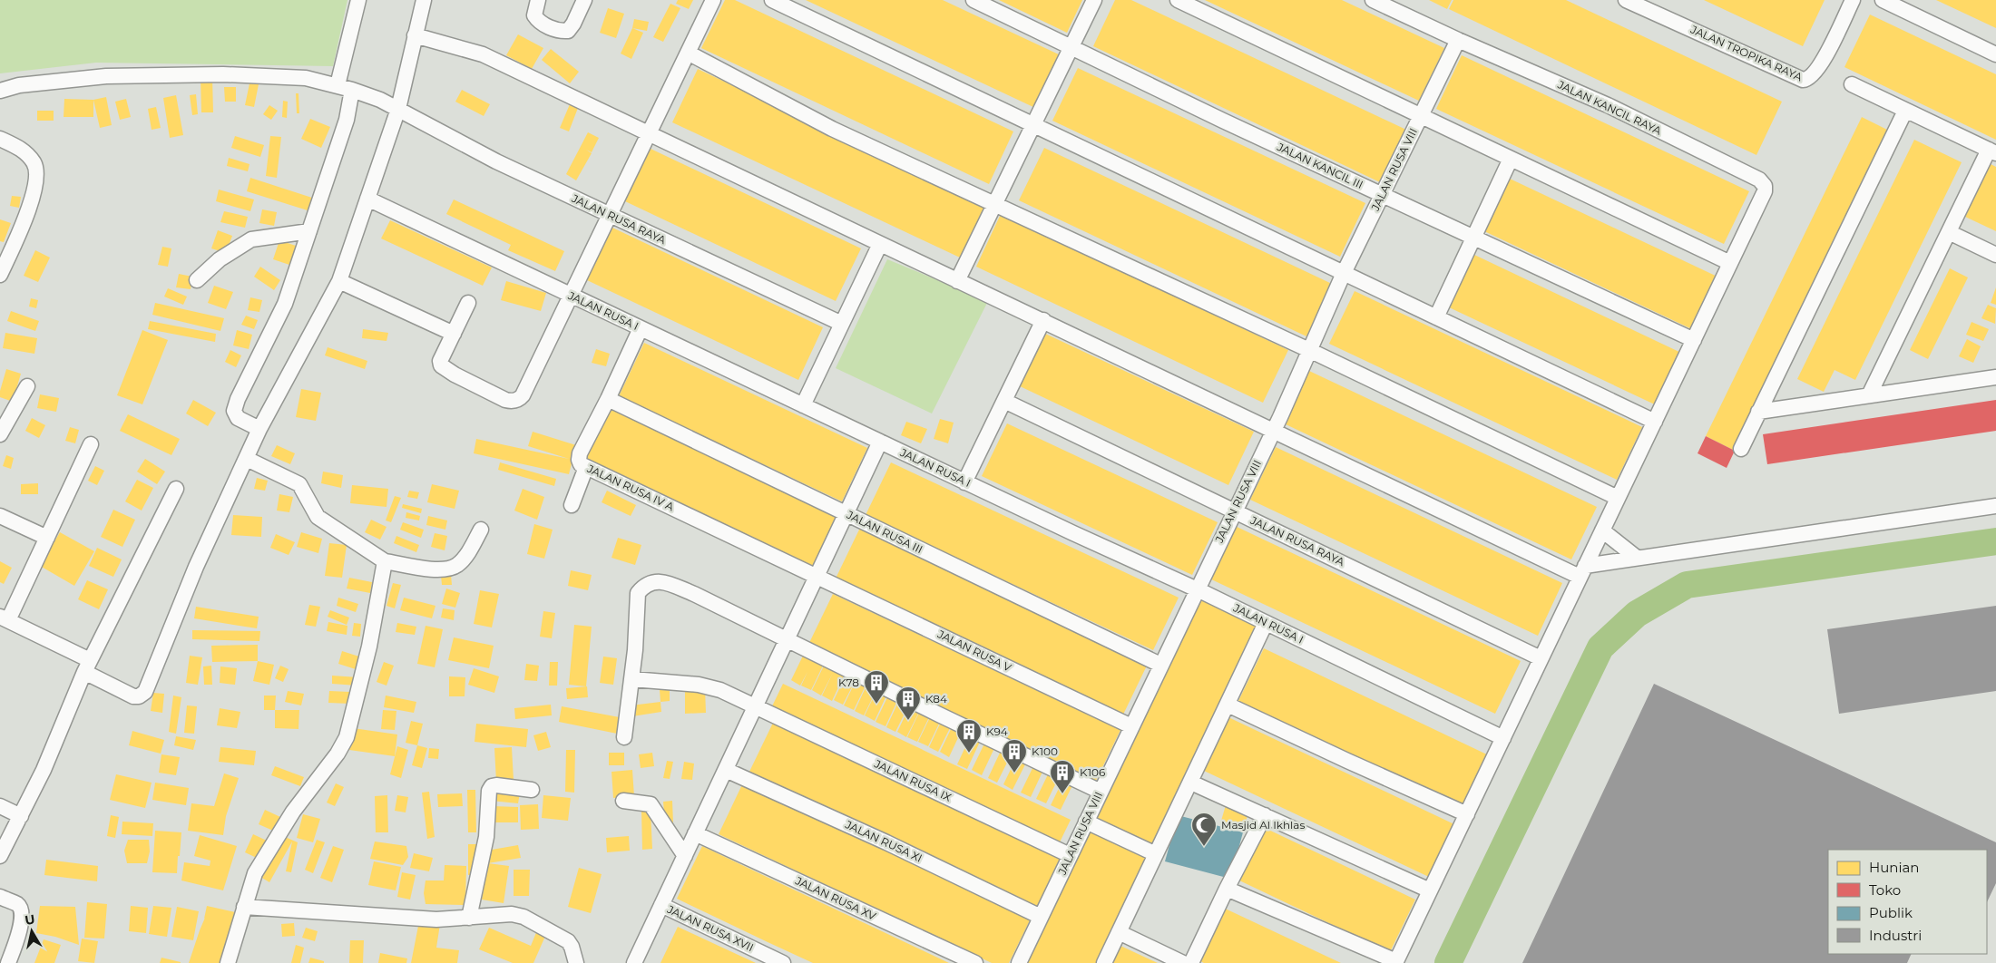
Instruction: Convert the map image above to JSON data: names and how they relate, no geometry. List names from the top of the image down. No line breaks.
{"streets":{"street":["JALAN TROPIKA RAYA","JALAN KANCIL RAYA","JALAN KANCIL III","JALAN RUSA VIII","JALAN RUSA RAYA","JALAN RUSA I","JALAN RUSA IV A","JALAN RUSA III","JALAN RUSA V","JALAN RUSA IX","JALAN RUSA XI","JALAN RUSA XV","JALAN RUSA XVII"]},"crossings":[["JALAN KANCIL RAYA","JALAN RUSA VIII"],["JALAN KANCIL III","JALAN RUSA VIII"],["JALAN RUSA VIII","JALAN RUSA RAYA"],["JALAN RUSA VIII","JALAN RUSA I"],["JALAN RUSA VIII","JALAN RUSA III"],["JALAN RUSA VIII","JALAN RUSA V"],["JALAN RUSA VIII","JALAN RUSA IX"],["JALAN RUSA VIII","JALAN RUSA XI"],["JALAN RUSA I","JALAN RUSA IV A"],["JALAN RUSA IV A","JALAN RUSA III"],["JALAN RUSA IV A","JALAN RUSA V"]],"places":{"building":["K78","K84","K94","K100","K106"],"mosque":["Masjid Al Ikhlas"]},"legend":["Hunian","Toko","Publik","Industri"],"north":"top"}
